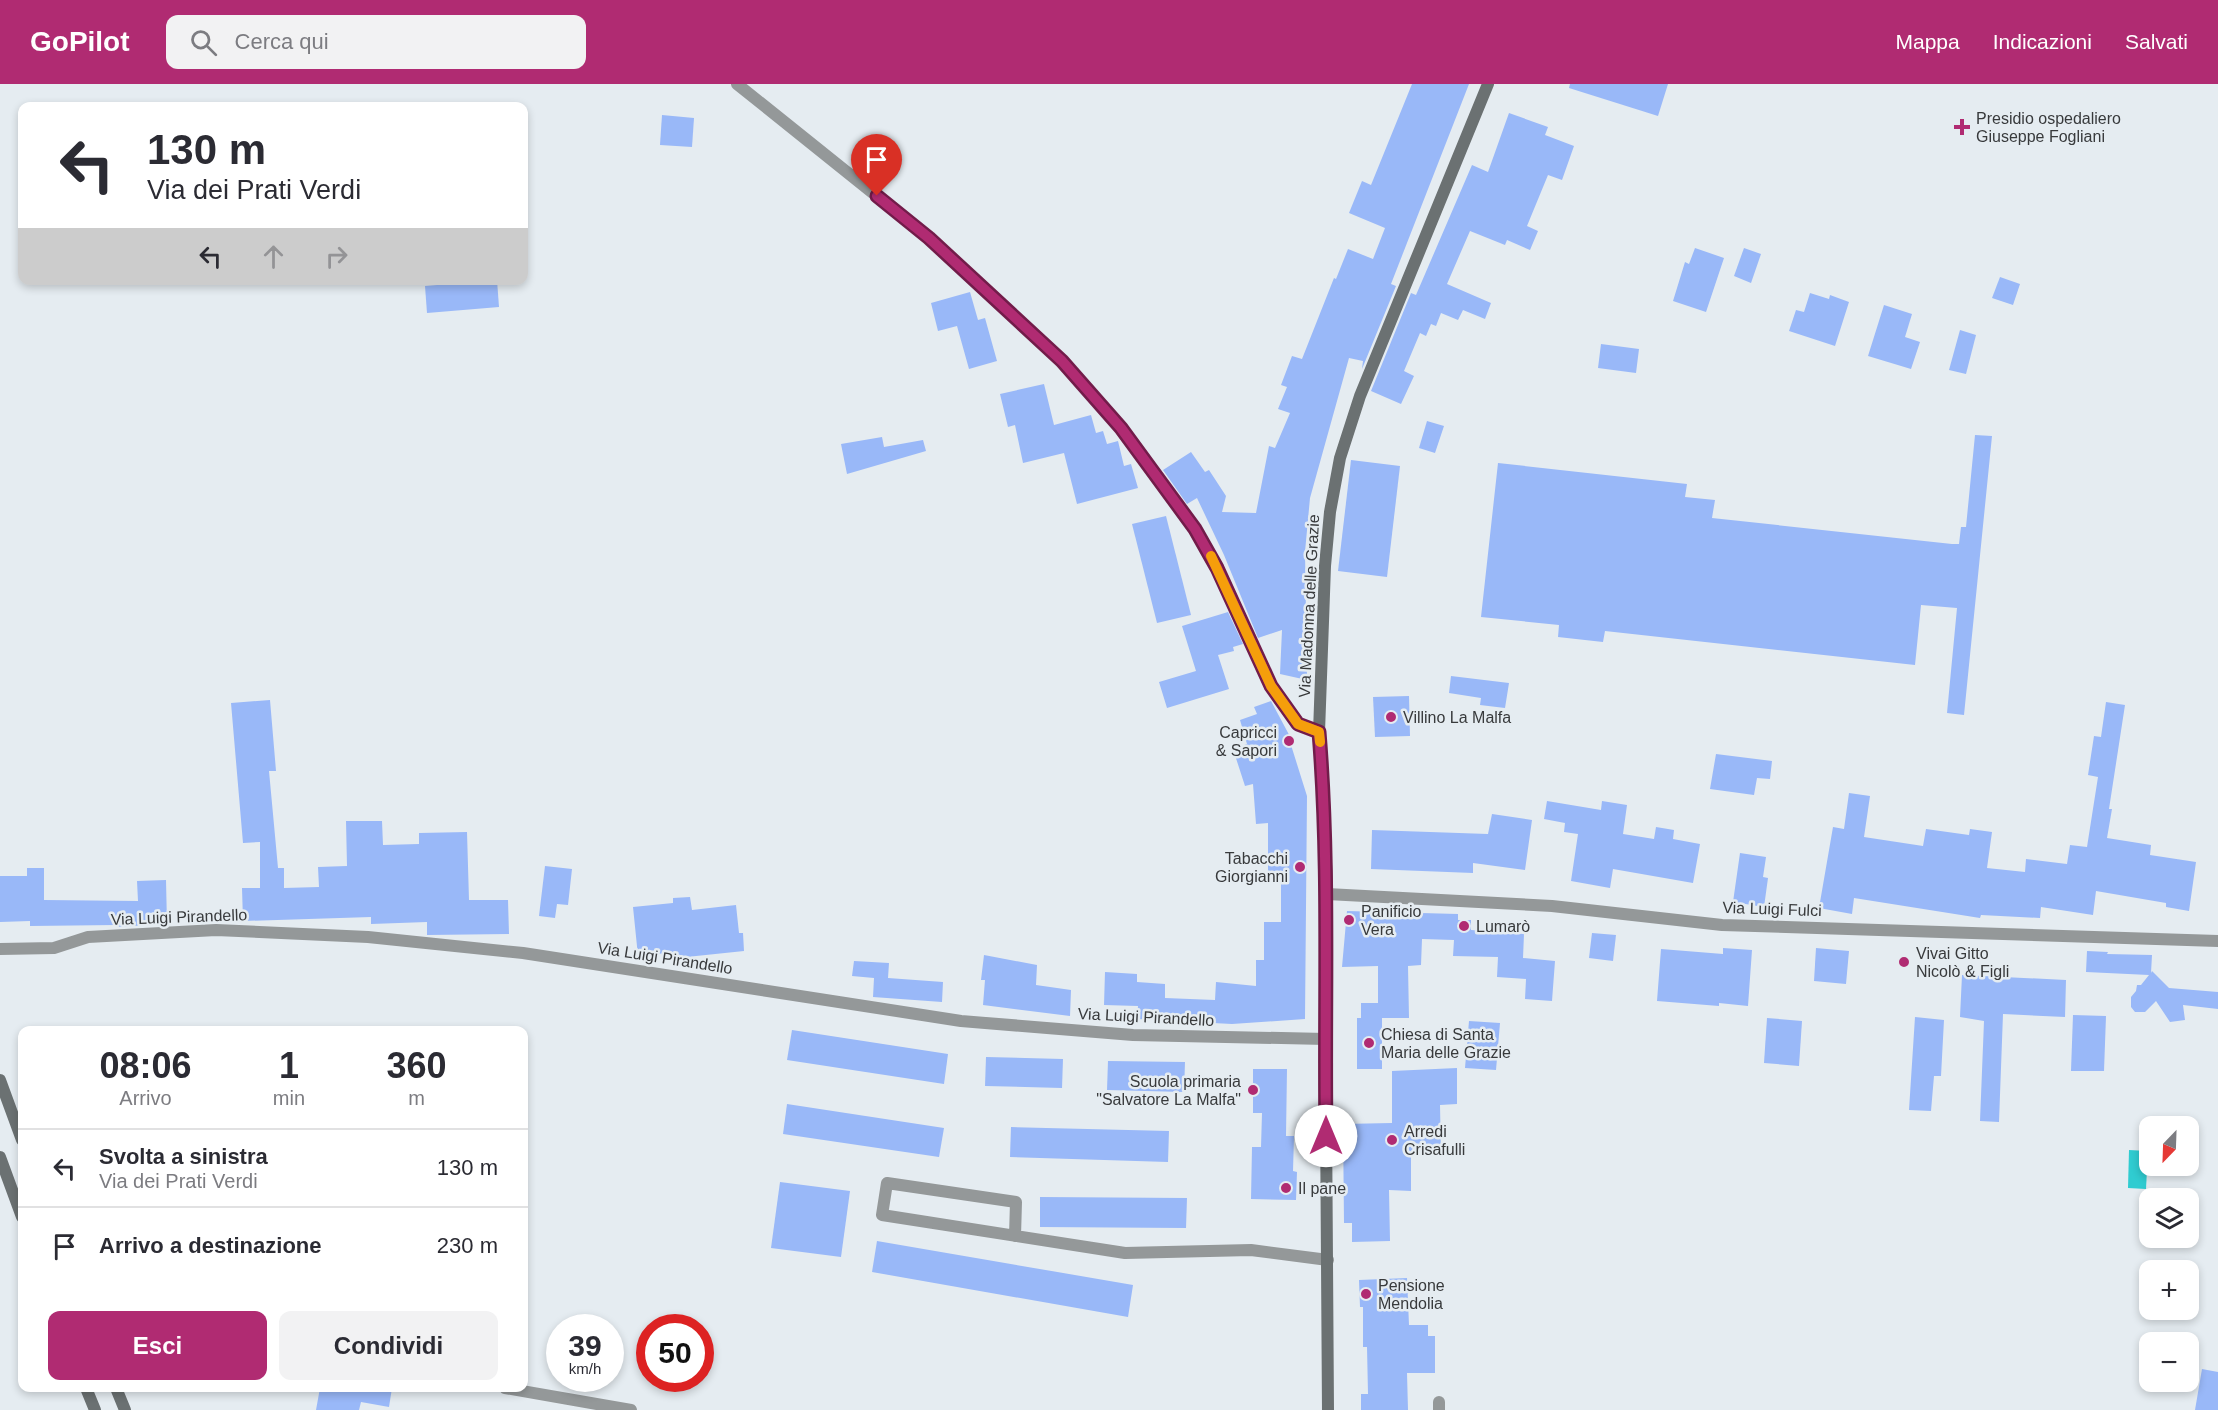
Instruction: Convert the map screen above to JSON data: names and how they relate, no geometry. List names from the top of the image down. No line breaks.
{"streets":{"main road":["Via Madonna delle Grazie"],"street":["Via Luigi Fulci","Via Luigi Pirandello"]},"crossings":[["Via Madonna delle Grazie","Via Luigi Fulci"],["Via Madonna delle Grazie","Via Luigi Pirandello"]],"places":{"health":["Presidio ospedaliero Giuseppe Fogliani"],"other":["Villino La Malfa","Capricci & Sapori","Tabacchi Giorgianni","Panificio Vera","Lumarò","Vivai Gitto Nicolò & Figli","Chiesa di Santa Maria delle Grazie","Scuola primaria \"Salvatore La Malfa\"","Arredi Crisafulli","Il pane","Pensione Mendolia"]},"north":"bottom left","page":{"header":"GoPilot","search":"Cerca qui","nav":["Mappa","Indicazioni","Salvati"],"turn":["130 m","Via dei Prati Verdi"],"eta":["08:06","Arrivo","1","min","360","m"],"map_buttons":["+","−"],"list":[{"name":"Svolta a sinistra","note":"Via dei Prati Verdi","value":"130 m"},{"name":"Arrivo a destinazione","value":"230 m"}],"buttons":["Esci","Condividi"],"speed":"39 km/h","limit":"50"}}
